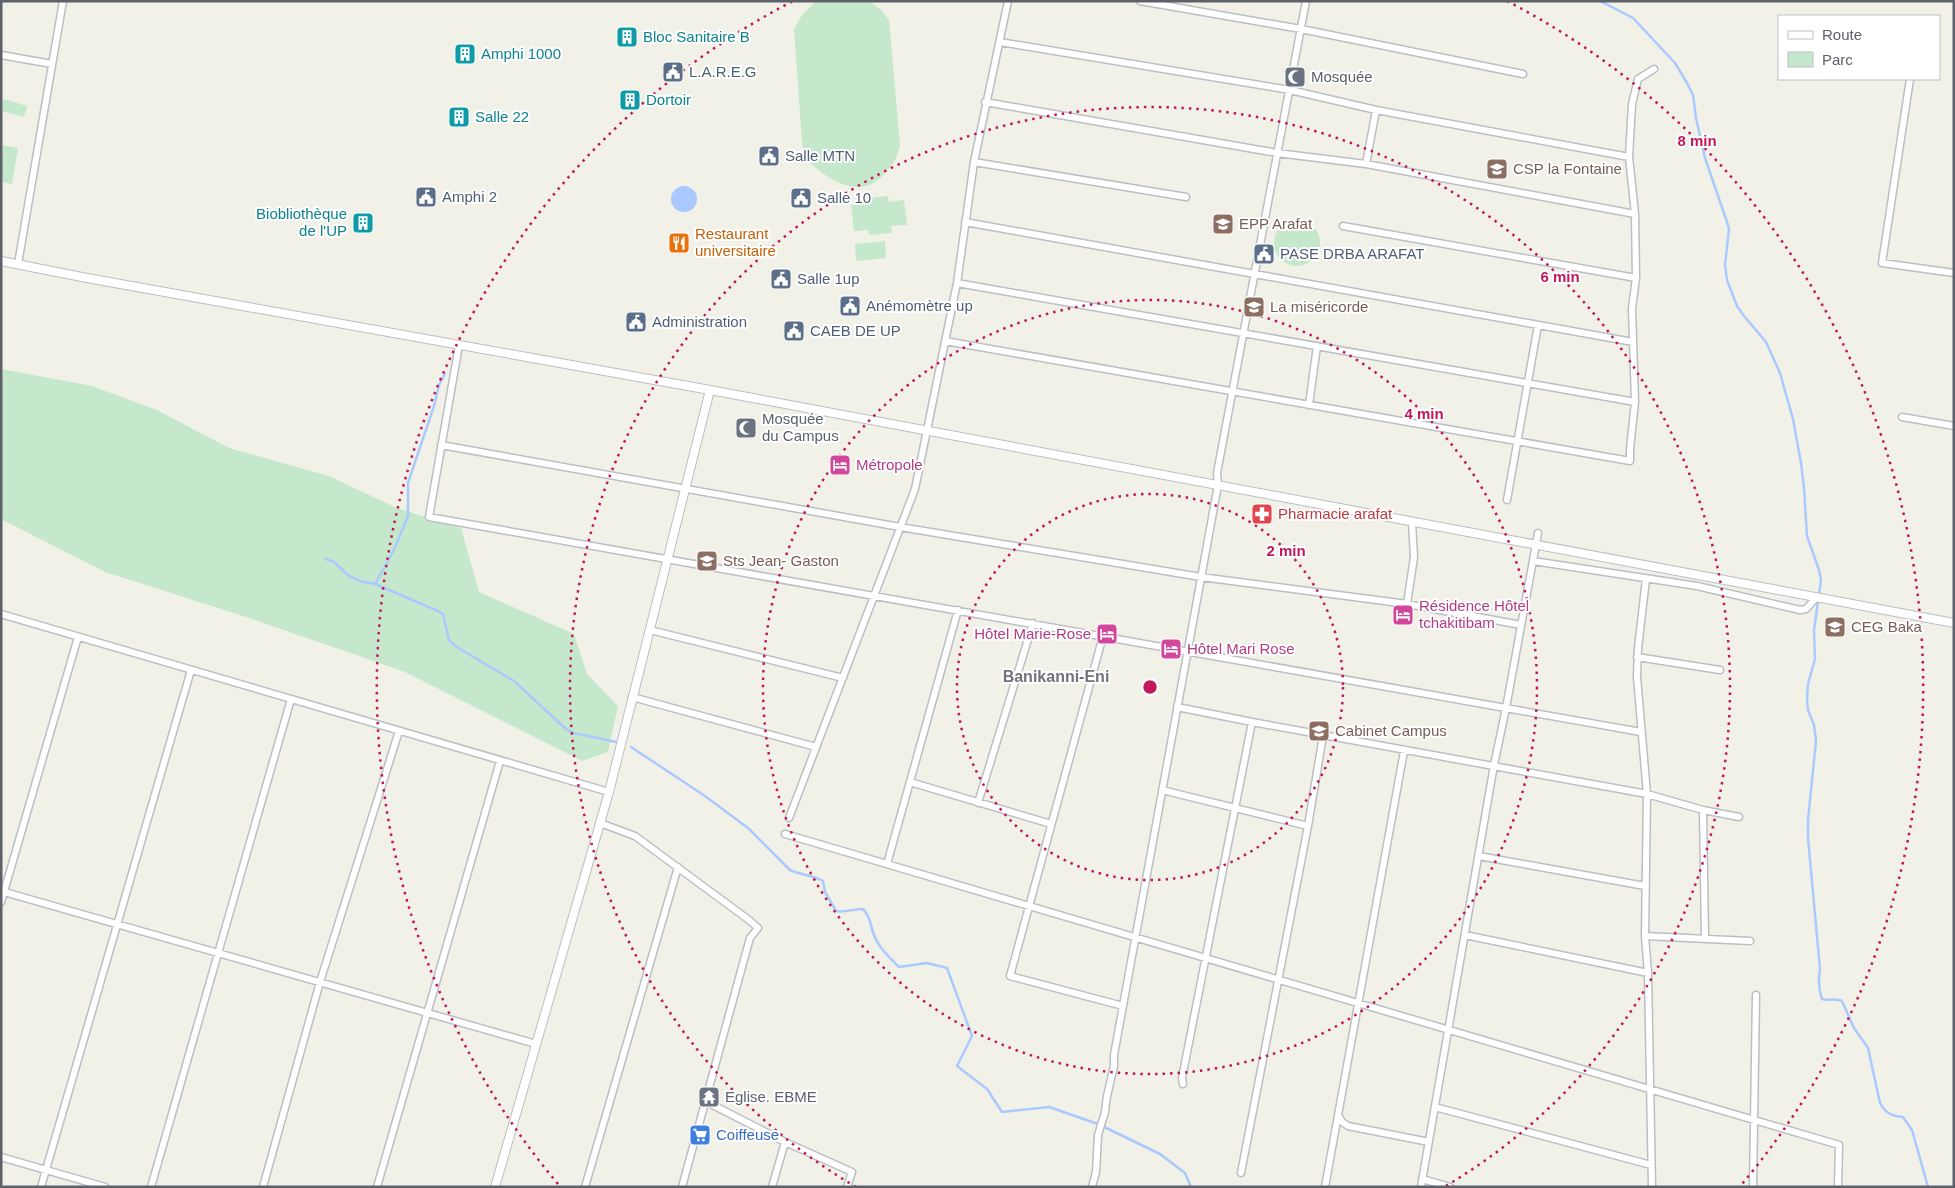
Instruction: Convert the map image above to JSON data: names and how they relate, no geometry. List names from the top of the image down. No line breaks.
{"districts":["Banikanni-Eni"],"places":{"building":["Bloc Sanitaire B","Amphi 1000","Dortoir","Salle 22","Biobliothèque de l'UP"],"public building":["L.A.R.E.G","Salle MTN","Amphi 2","Salle 10","PASE DRBA ARAFAT","Salle 1up","Anémomètre up","Administration","CAEB DE UP"],"mosque":["Mosquée","Mosquée du Campus"],"school or university":["CSP la Fontaine","EPP Arafat","La miséricorde","Sts Jean- Gaston","CEG Baka","Cabinet Campus"],"restaurant":["Restaurant universitaire"],"hotel":["Métropole","Résidence Hôtel tchakitibam","Hôtel Marie-Rose","Hôtel Mari Rose"],"pharmacy":["Pharmacie arafat"],"temple":["Eglise. EBME"],"supermarket":["Coiffeuse"]},"legend":["Route","Parc"],"rings":["8 min","6 min","4 min","2 min"]}
